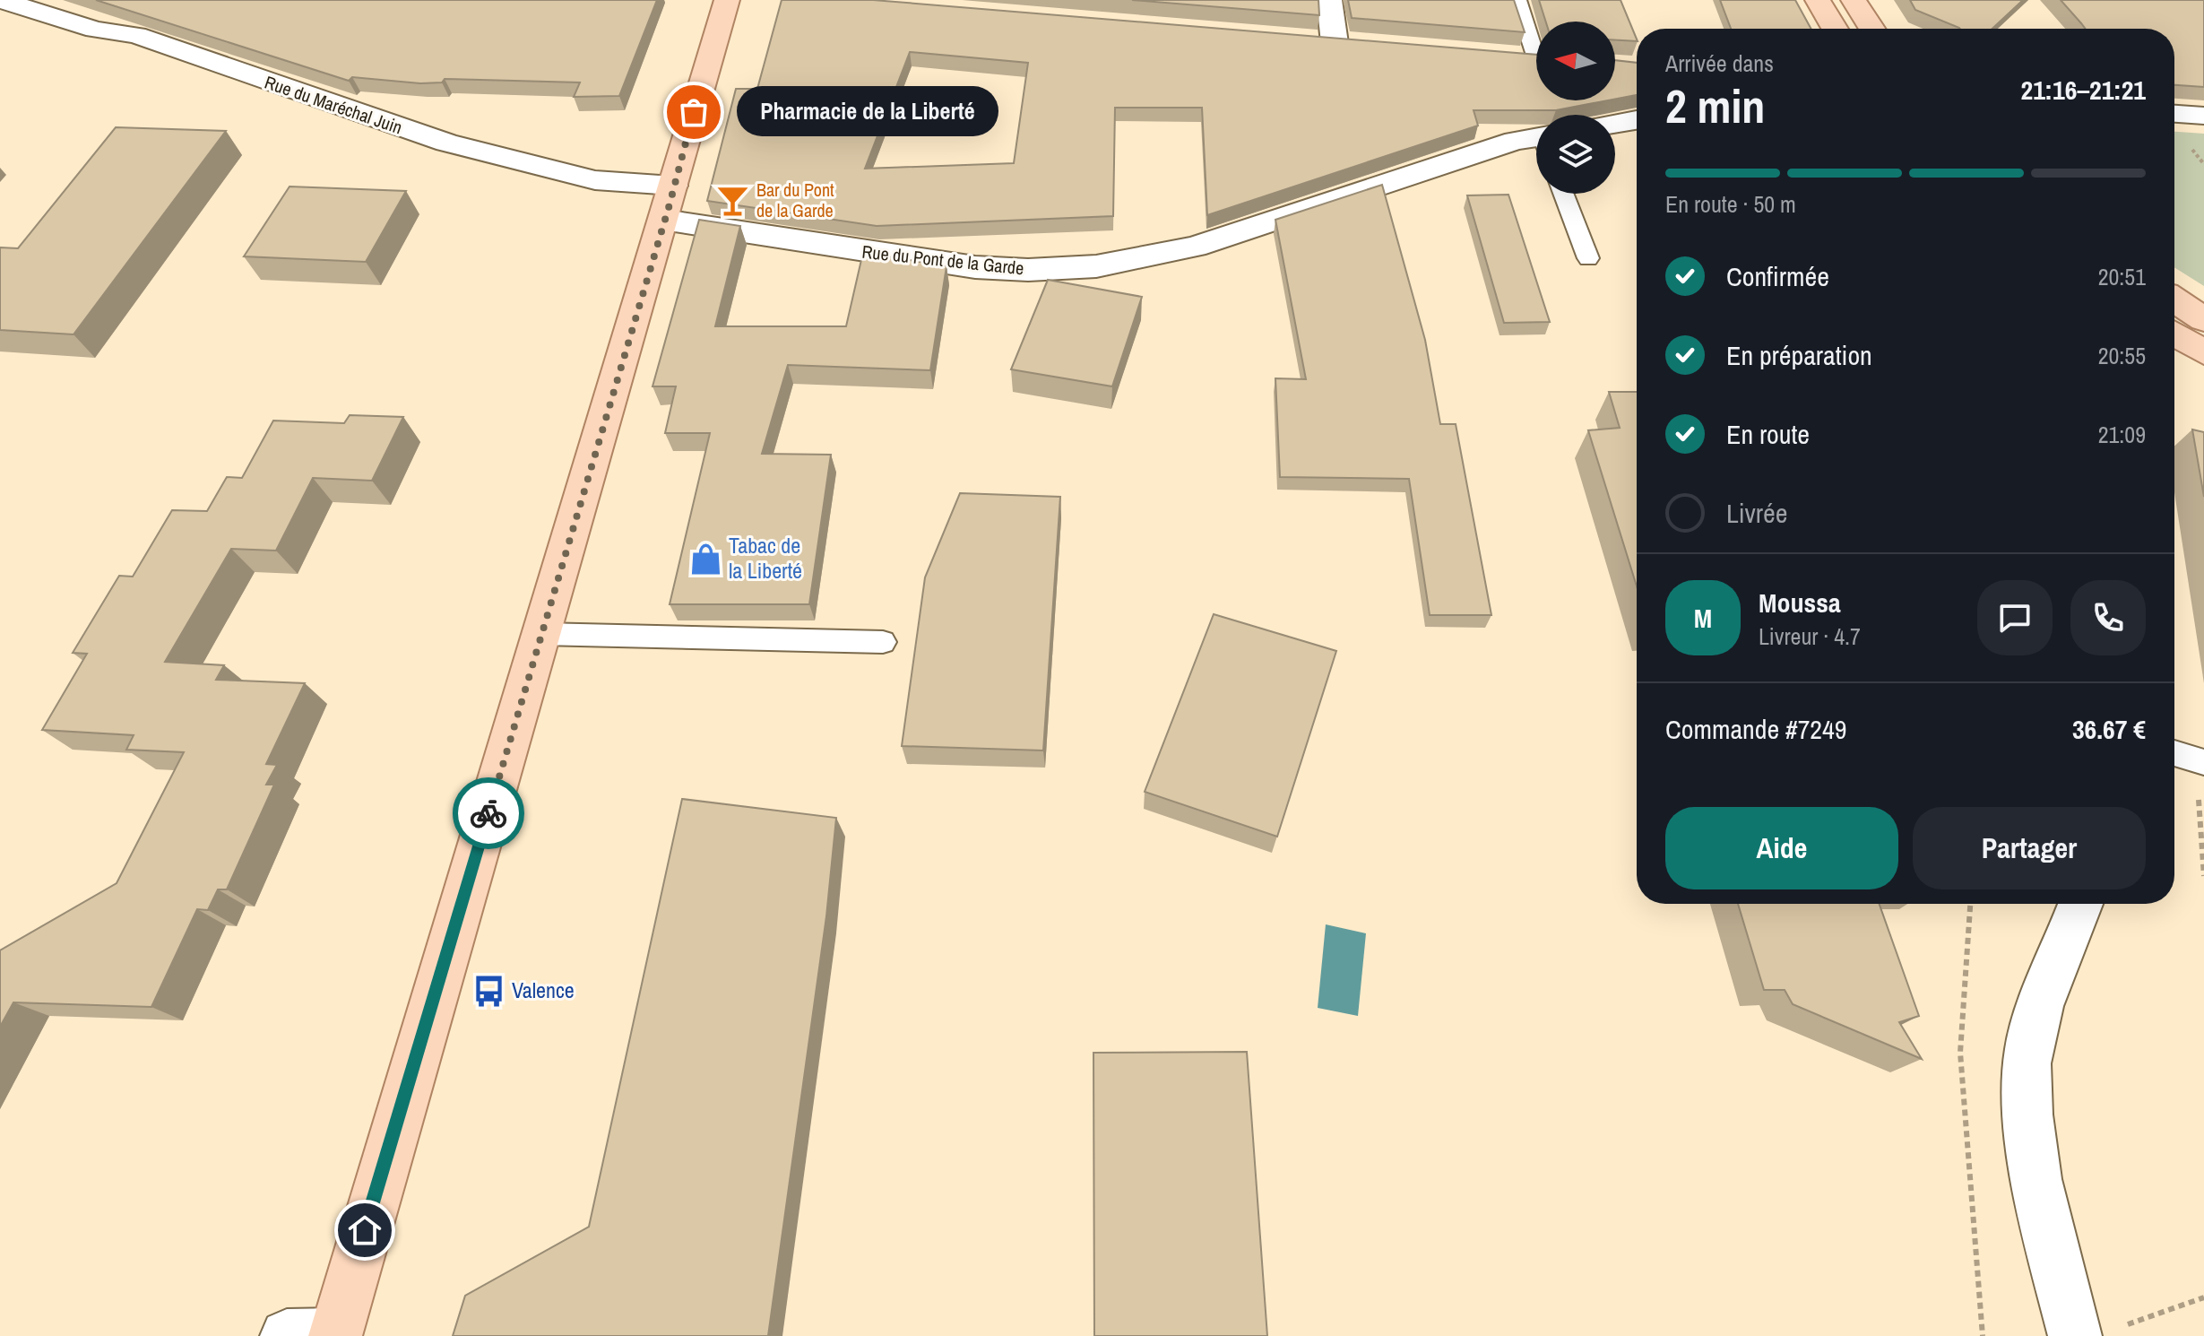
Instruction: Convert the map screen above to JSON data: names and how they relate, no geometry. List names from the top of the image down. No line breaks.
{"streets":{"street":["Rue du Maréchal Juin","Rue du Pont de la Garde"]},"crossings":[["Rue du Maréchal Juin","Rue du Pont de la Garde"]],"places":{"other":["Pharmacie de la Liberté"],"bar":["Bar du Pont de la Garde"],"shop":["Tabac de la Liberté"],"bus stop":["Valence"]},"north":"left","page":{"heading":["2 min","Arrivée dans","21:16–21:21"],"panel":["Moussa","Livreur · 4.7","Commande #7249","36.67 €"],"bubble":"Pharmacie de la Liberté","bar":"En route · 50 m","list":[["Confirmée","20:51"],["En préparation","20:55"],["En route","21:09"],"Livrée"],"round":"M","buttons":["Aide","Partager"]}}
